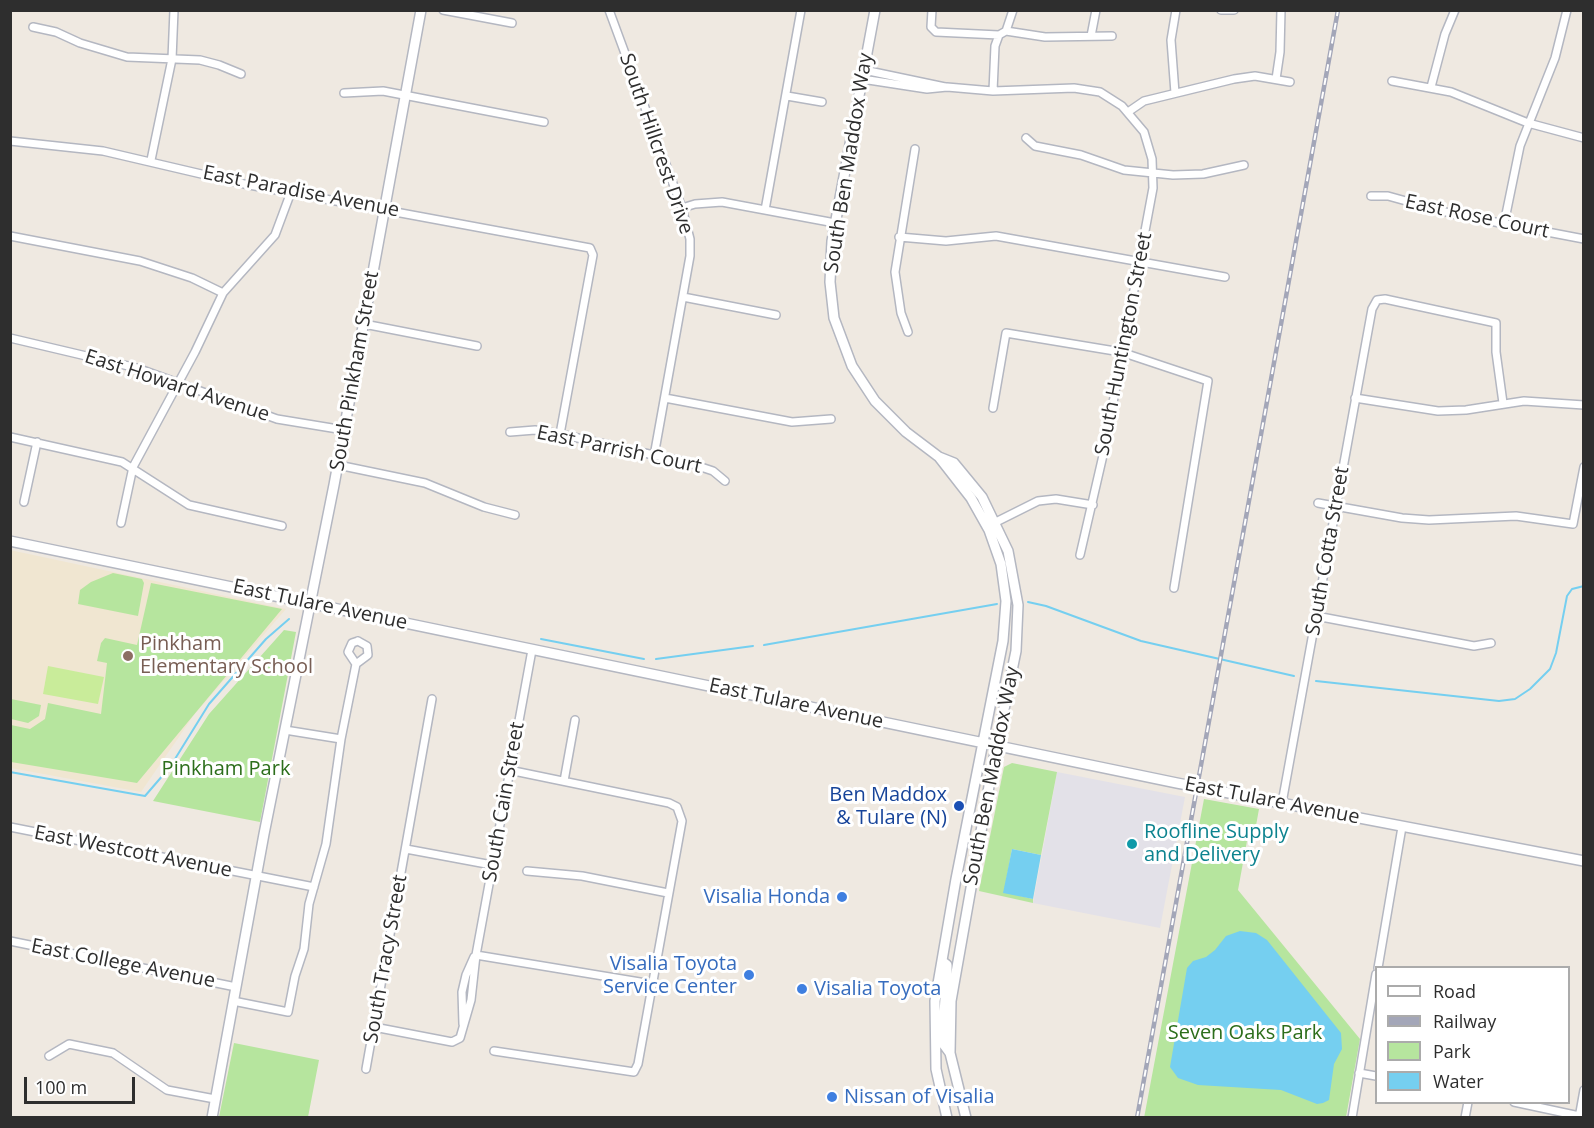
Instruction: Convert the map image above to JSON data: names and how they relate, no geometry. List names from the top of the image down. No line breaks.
{"streets":{"street":["South Hillcrest Drive","South Ben Maddox Way","East Paradise Avenue","East Rose Court","South Huntington Street","South Pinkham Street","East Howard Avenue","East Parrish Court","South Cotta Street","East Tulare Avenue","South Cain Street","East Westcott Avenue","South Tracy Street","East College Avenue"]},"crossings":[["South Hillcrest Drive","East Parrish Court"],["South Ben Maddox Way","East Tulare Avenue"],["East Paradise Avenue","South Pinkham Street"],["East Paradise Avenue","East Parrish Court"],["South Pinkham Street","East Howard Avenue"],["South Pinkham Street","East Tulare Avenue"],["South Pinkham Street","East Westcott Avenue"],["South Pinkham Street","East College Avenue"],["South Cotta Street","East Tulare Avenue"],["East Tulare Avenue","South Cain Street"],["South Cain Street","South Tracy Street"]],"parks":["Pinkham Park","Seven Oaks Park"],"places":["Pinkham Elementary School","Ben Maddox & Tulare (N)","Roofline Supply and Delivery","Visalia Honda","Visalia Toyota Service Center","Visalia Toyota","Nissan of Visalia"],"legend":["Road","Railway","Park","Water"],"scale_bar":"100 m"}
